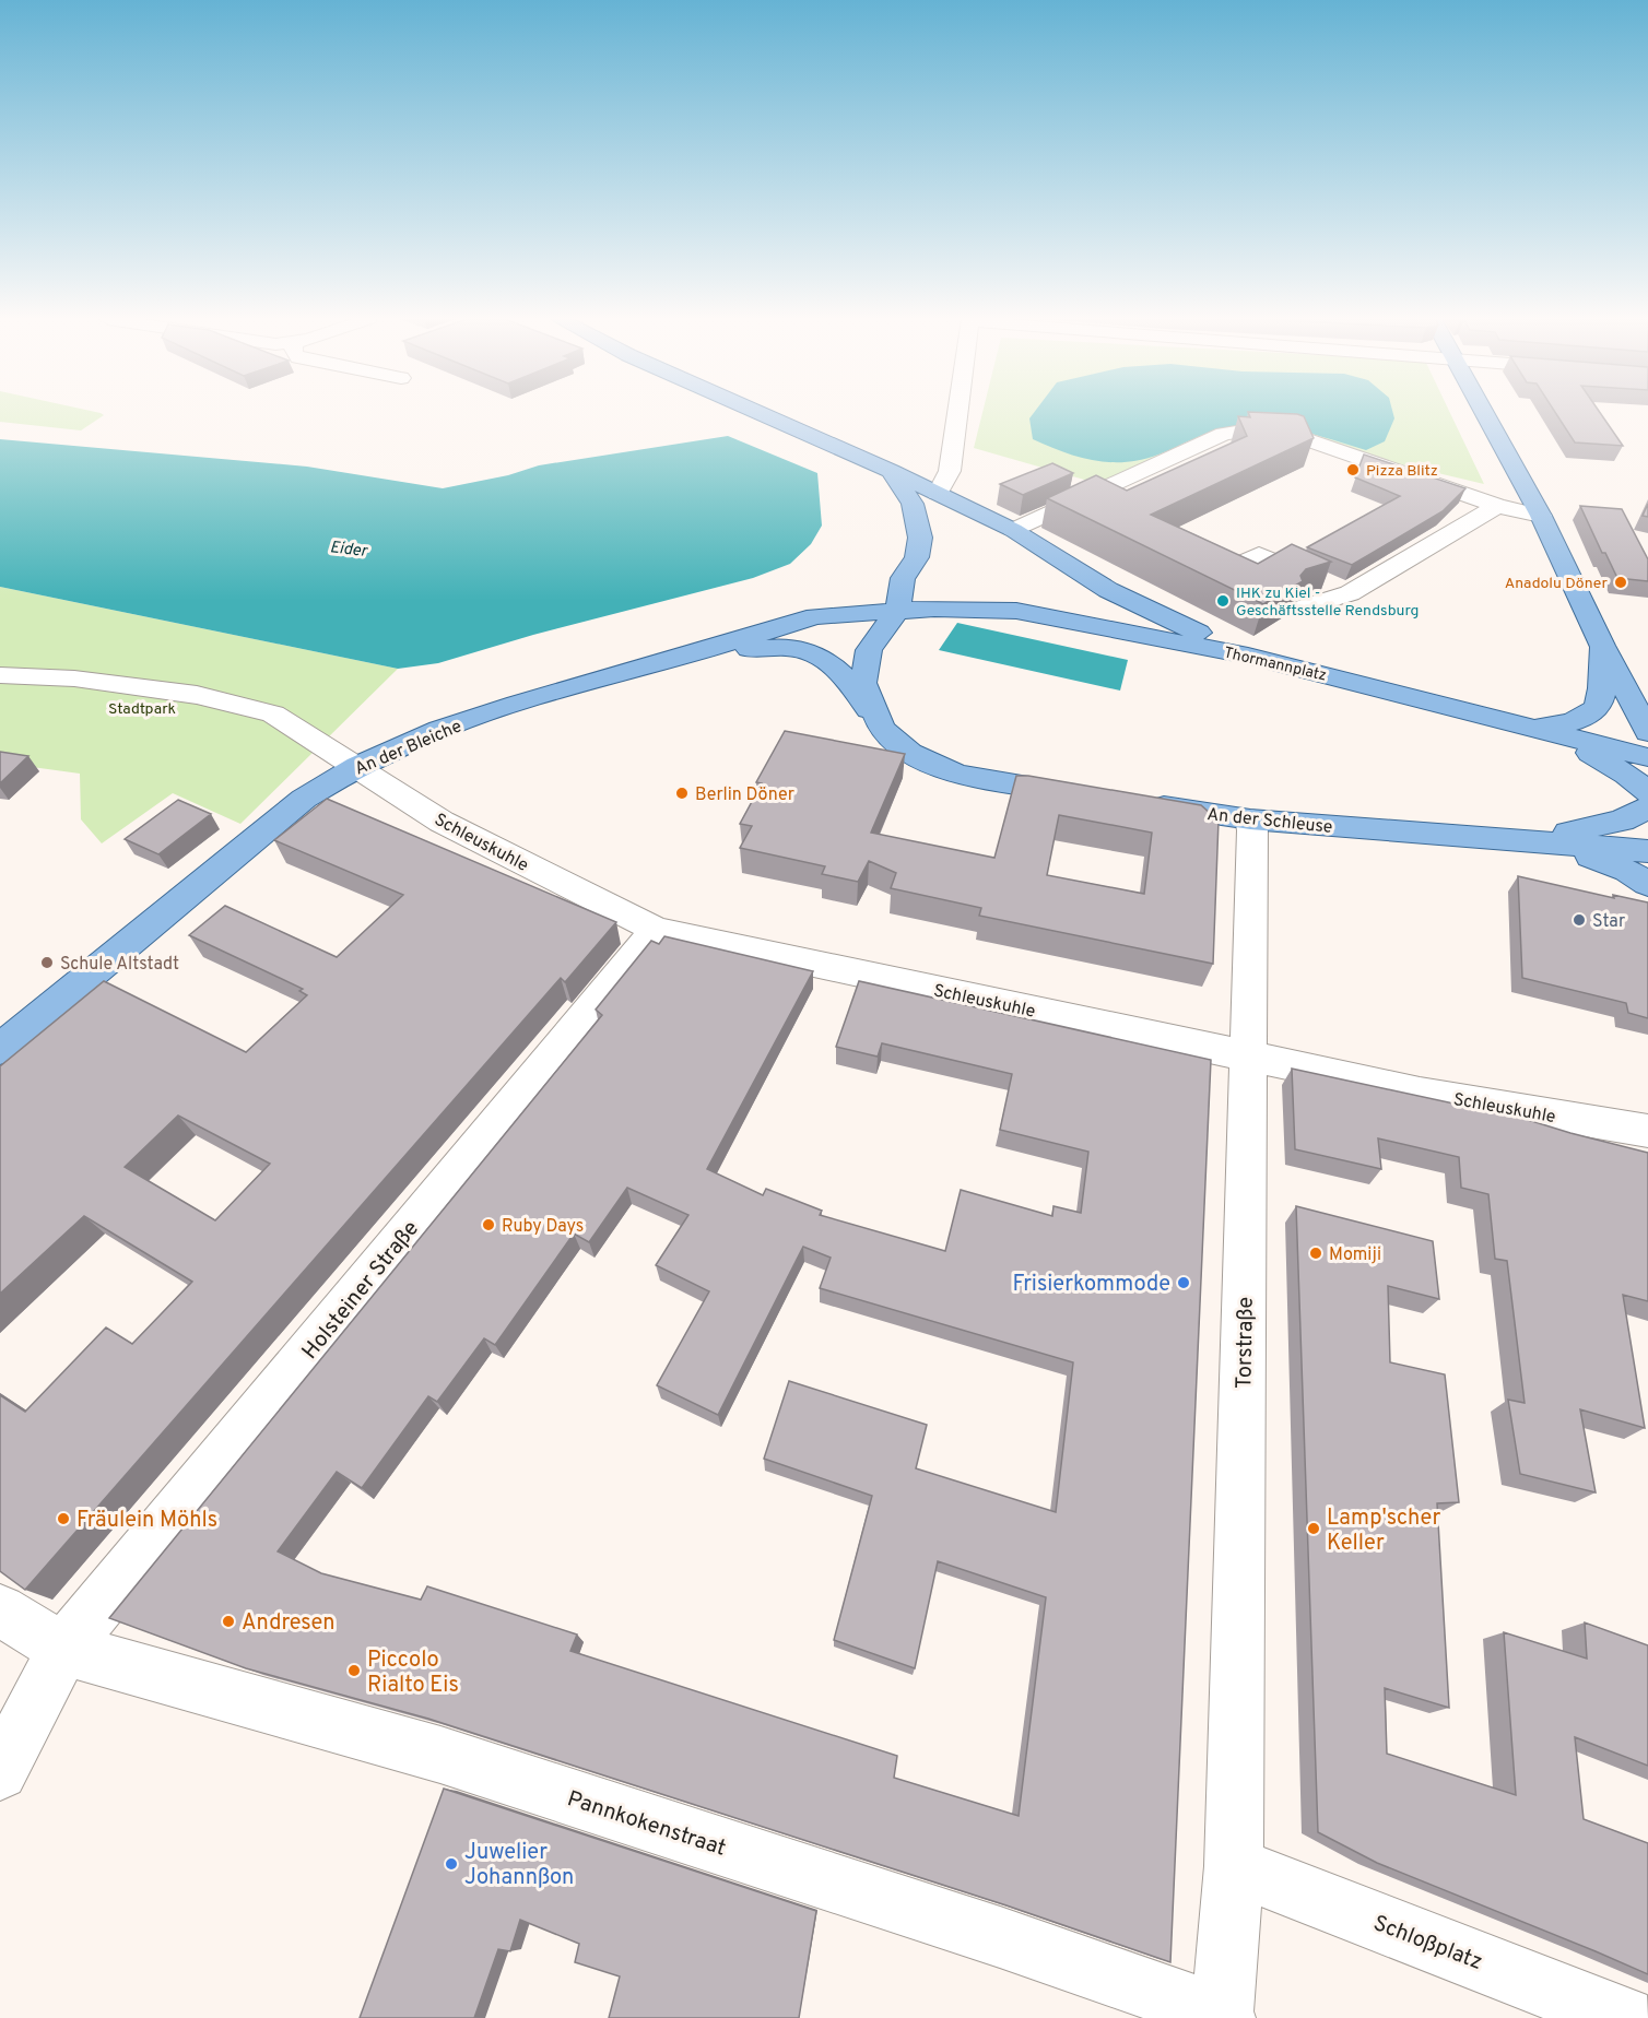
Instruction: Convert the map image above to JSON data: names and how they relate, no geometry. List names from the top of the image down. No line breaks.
{"streets":{"main road":["Thormannplatz","An der Bleiche","An der Schleuse"],"street":["Schleuskuhle","Holsteiner Straße","Torstraße","Pannkokenstraat","Schloßplatz"]},"crossings":[["Thormannplatz","An der Bleiche"],["An der Bleiche","Schleuskuhle"],["An der Schleuse","Torstraße"],["Schleuskuhle","Holsteiner Straße"],["Schleuskuhle","Torstraße"],["Holsteiner Straße","Pannkokenstraat"],["Torstraße","Pannkokenstraat"],["Torstraße","Schloßplatz"],["Pannkokenstraat","Schloßplatz"]],"water":["Eider"],"parks":["Stadtpark"],"places":["Pizza Blitz","Anadolu Döner","IHK zu Kiel - Geschäftsstelle Rendsburg","Berlin Döner","Star","Schule Altstadt","Ruby Days","Momiji","Frisierkommode","Fräulein Möhls","Lamp'scher Keller","Andresen","Piccolo Rialto Eis","Juwelier Johannßon"]}
